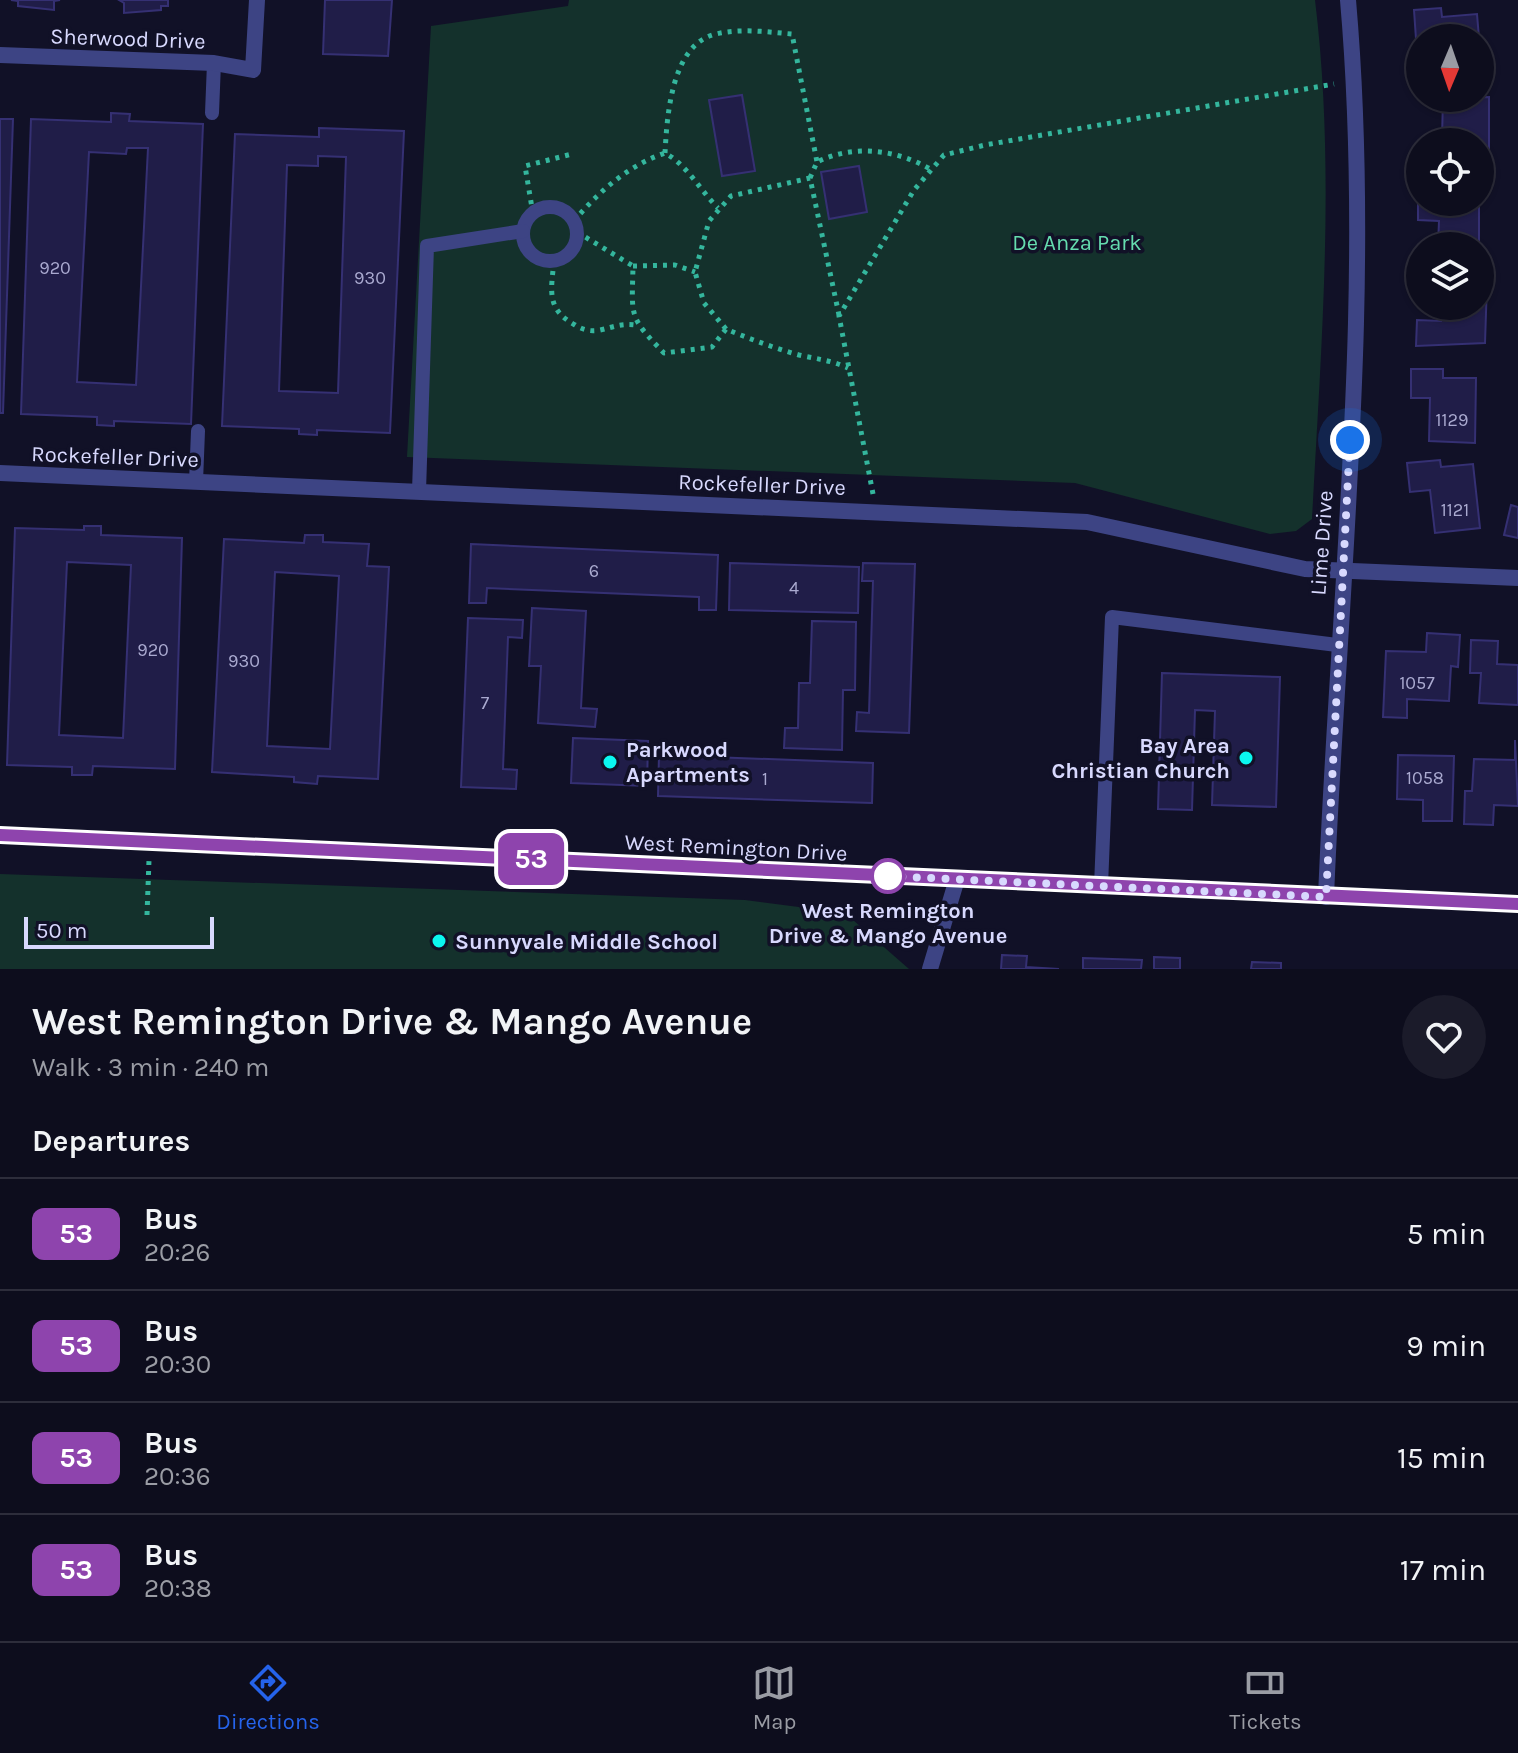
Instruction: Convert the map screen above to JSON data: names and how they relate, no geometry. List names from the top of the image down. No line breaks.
{"streets":{"street":["Sherwood Drive","Rockefeller Drive","Lime Drive","West Remington Drive"]},"crossings":[["Rockefeller Drive","Lime Drive"],["Lime Drive","West Remington Drive"]],"parks":["De Anza Park"],"places":["Bay Area Christian Church","Parkwood Apartments","West Remington Drive & Mango Avenue","Sunnyvale Middle School"],"lines":["bus line 53"],"house_numbers":["920","930","1129","1121","6","4","920","930","1057","7","1058","1"],"scale_bar":"50 m","north":"bottom","page":{"on_map":"53","scale":"50 m","heading":[["West Remington Drive & Mango Avenue","Walk · 3 min · 240 m"],"Departures"],"list":[{"mark":"53","name":"Bus","note":"20:26","value":"5 min"},{"mark":"53","name":"Bus","note":"20:30","value":"9 min"},{"mark":"53","name":"Bus","note":"20:36","value":"15 min"},{"mark":"53","name":"Bus","note":"20:38","value":"17 min"}],"tabs":["Directions","Map","Tickets"]}}
